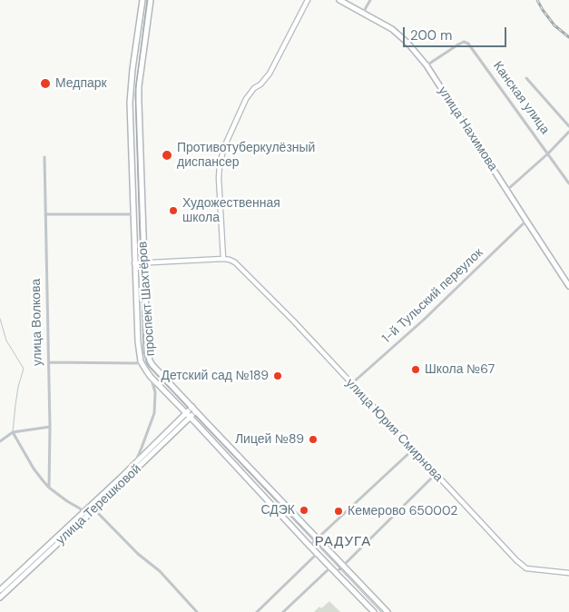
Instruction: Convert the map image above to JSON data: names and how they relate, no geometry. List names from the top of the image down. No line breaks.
{"streets":{"main road":["улица Нахимова","проспект Шахтёров","улица Терешковой"],"street":["Канская улица","1-й Тульский переулок","улица Волкова","улица Юрия Смирнова"]},"crossings":[["Канская улица","улица Нахимова"],["улица Нахимова","1-й Тульский переулок"],["1-й Тульский переулок","улица Юрия Смирнова"],["проспект Шахтёров","улица Терешковой"]],"districts":["РАДУГА"],"places":["Медпарк","Противотуберкулёзный диспансер","Художественная школа","Школа №67","Детский сад №189","Лицей №89","СДЭК","Кемерово 650002"],"scale_bar":"200 m"}
